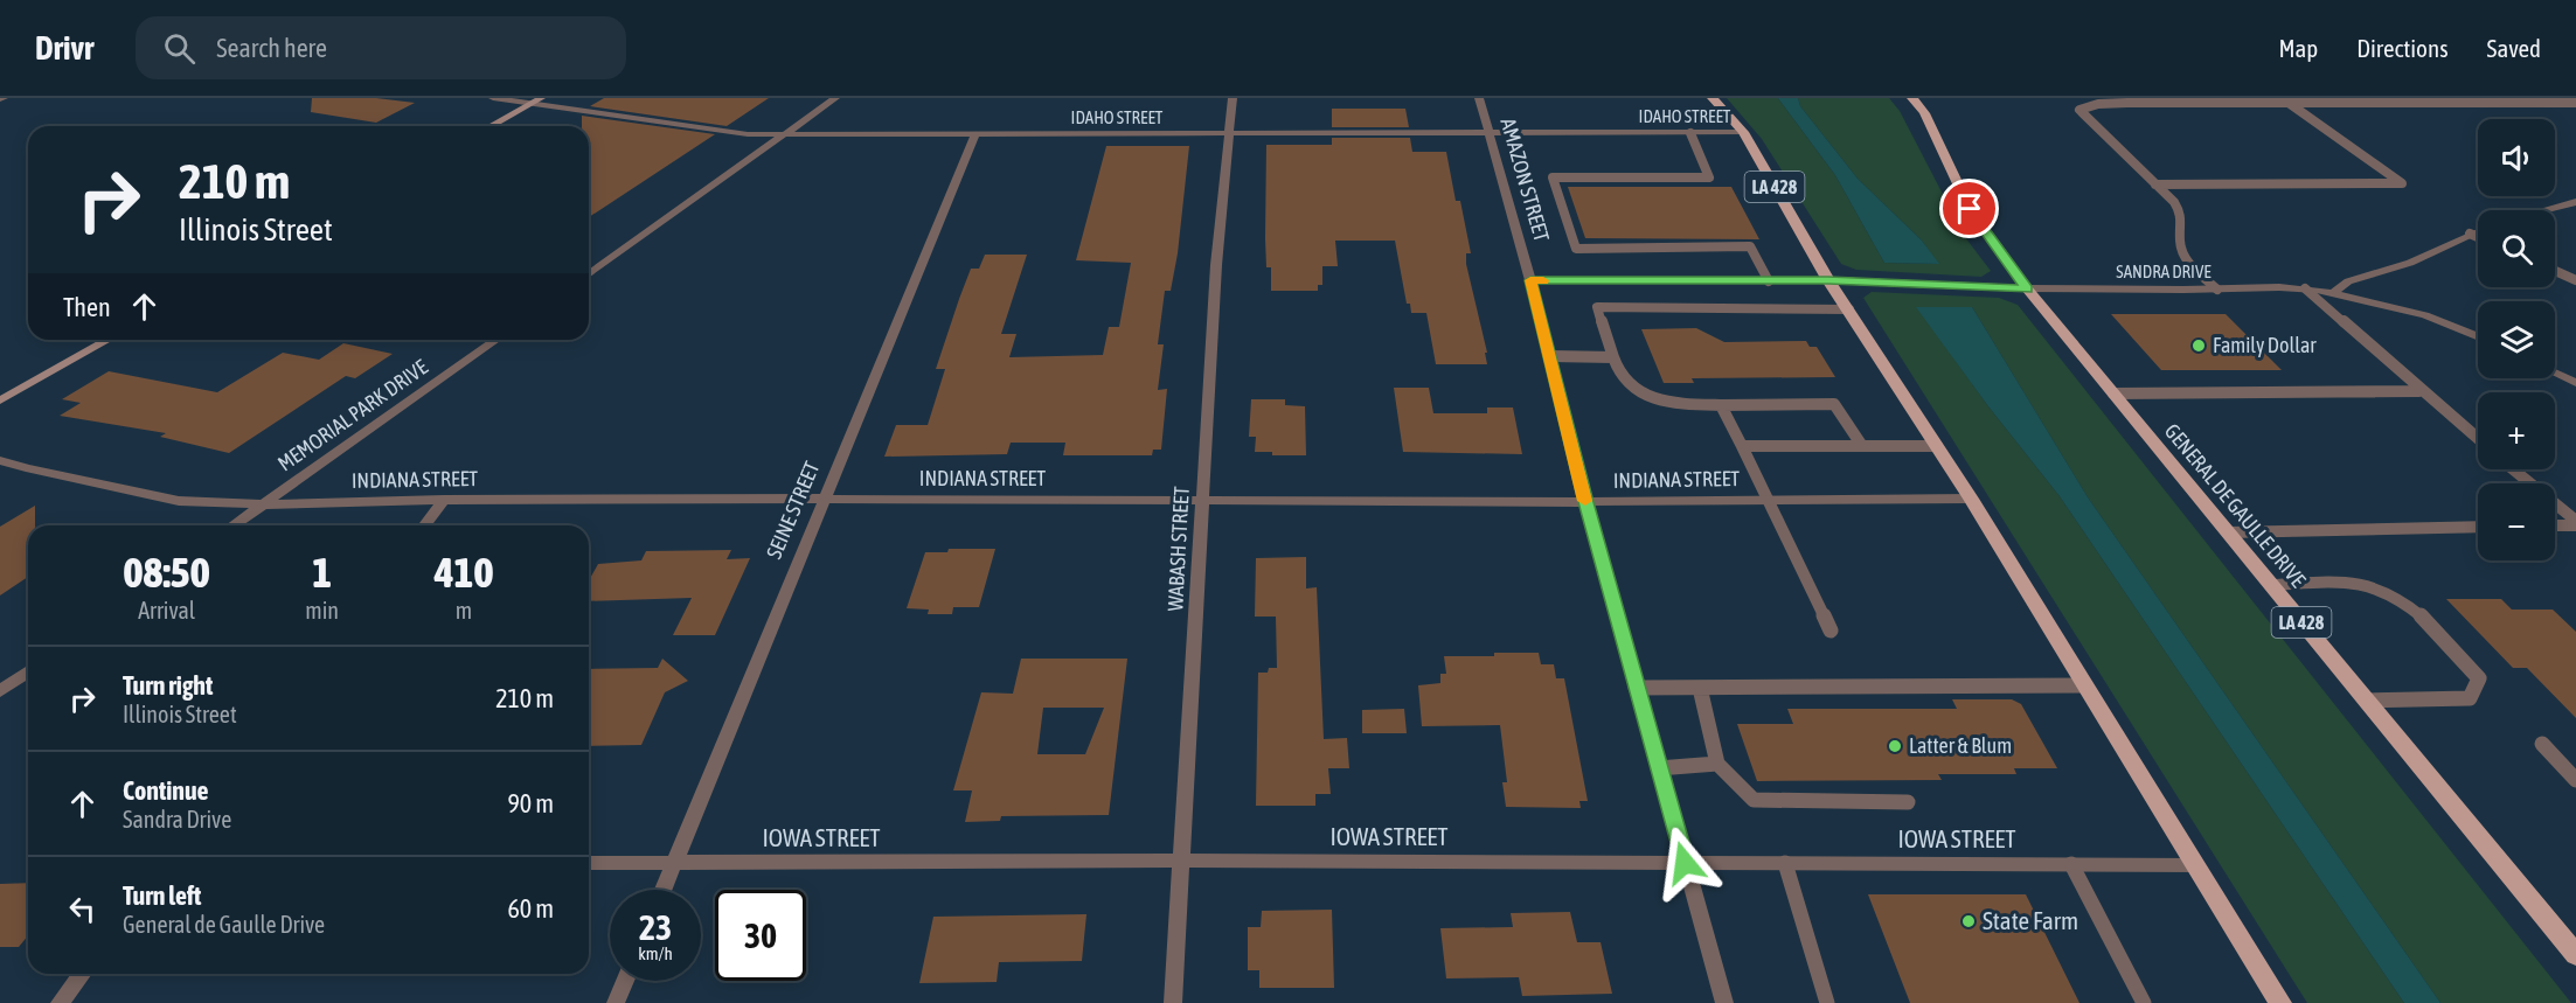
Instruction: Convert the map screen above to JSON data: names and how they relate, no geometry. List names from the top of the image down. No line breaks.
{"streets":{"main road":["LA 428","GENERAL DE GAULLE DRIVE"],"street":["IDAHO STREET","AMAZON STREET","SANDRA DRIVE","MEMORIAL PARK DRIVE","INDIANA STREET","SEINE STREET","WABASH STREET","IOWA STREET"]},"crossings":[["IDAHO STREET","AMAZON STREET"],["IDAHO STREET","LA 428"],["IDAHO STREET","SEINE STREET"],["IDAHO STREET","WABASH STREET"],["AMAZON STREET","SANDRA DRIVE"],["AMAZON STREET","INDIANA STREET"],["AMAZON STREET","IOWA STREET"],["LA 428","SANDRA DRIVE"],["LA 428","INDIANA STREET"],["LA 428","IOWA STREET"],["SANDRA DRIVE","GENERAL DE GAULLE DRIVE"],["MEMORIAL PARK DRIVE","INDIANA STREET"],["INDIANA STREET","SEINE STREET"],["INDIANA STREET","WABASH STREET"],["SEINE STREET","IOWA STREET"],["WABASH STREET","IOWA STREET"]],"places":["Family Dollar","Latter & Blum","State Farm"],"page":{"header":"Drivr","search":"Search here","nav":["Map","Directions","Saved"],"map_buttons":["+","−"],"turn":["210 m","Illinois Street"],"then":"Then","eta":["08:50","Arrival","1","min","410","m"],"list":[{"name":"Turn right","note":"Illinois Street","value":"210 m"},{"name":"Continue","note":"Sandra Drive","value":"90 m"},{"name":"Turn left","note":"General de Gaulle Drive","value":"60 m"}],"speed":"23 km/h","limit":"30"}}
